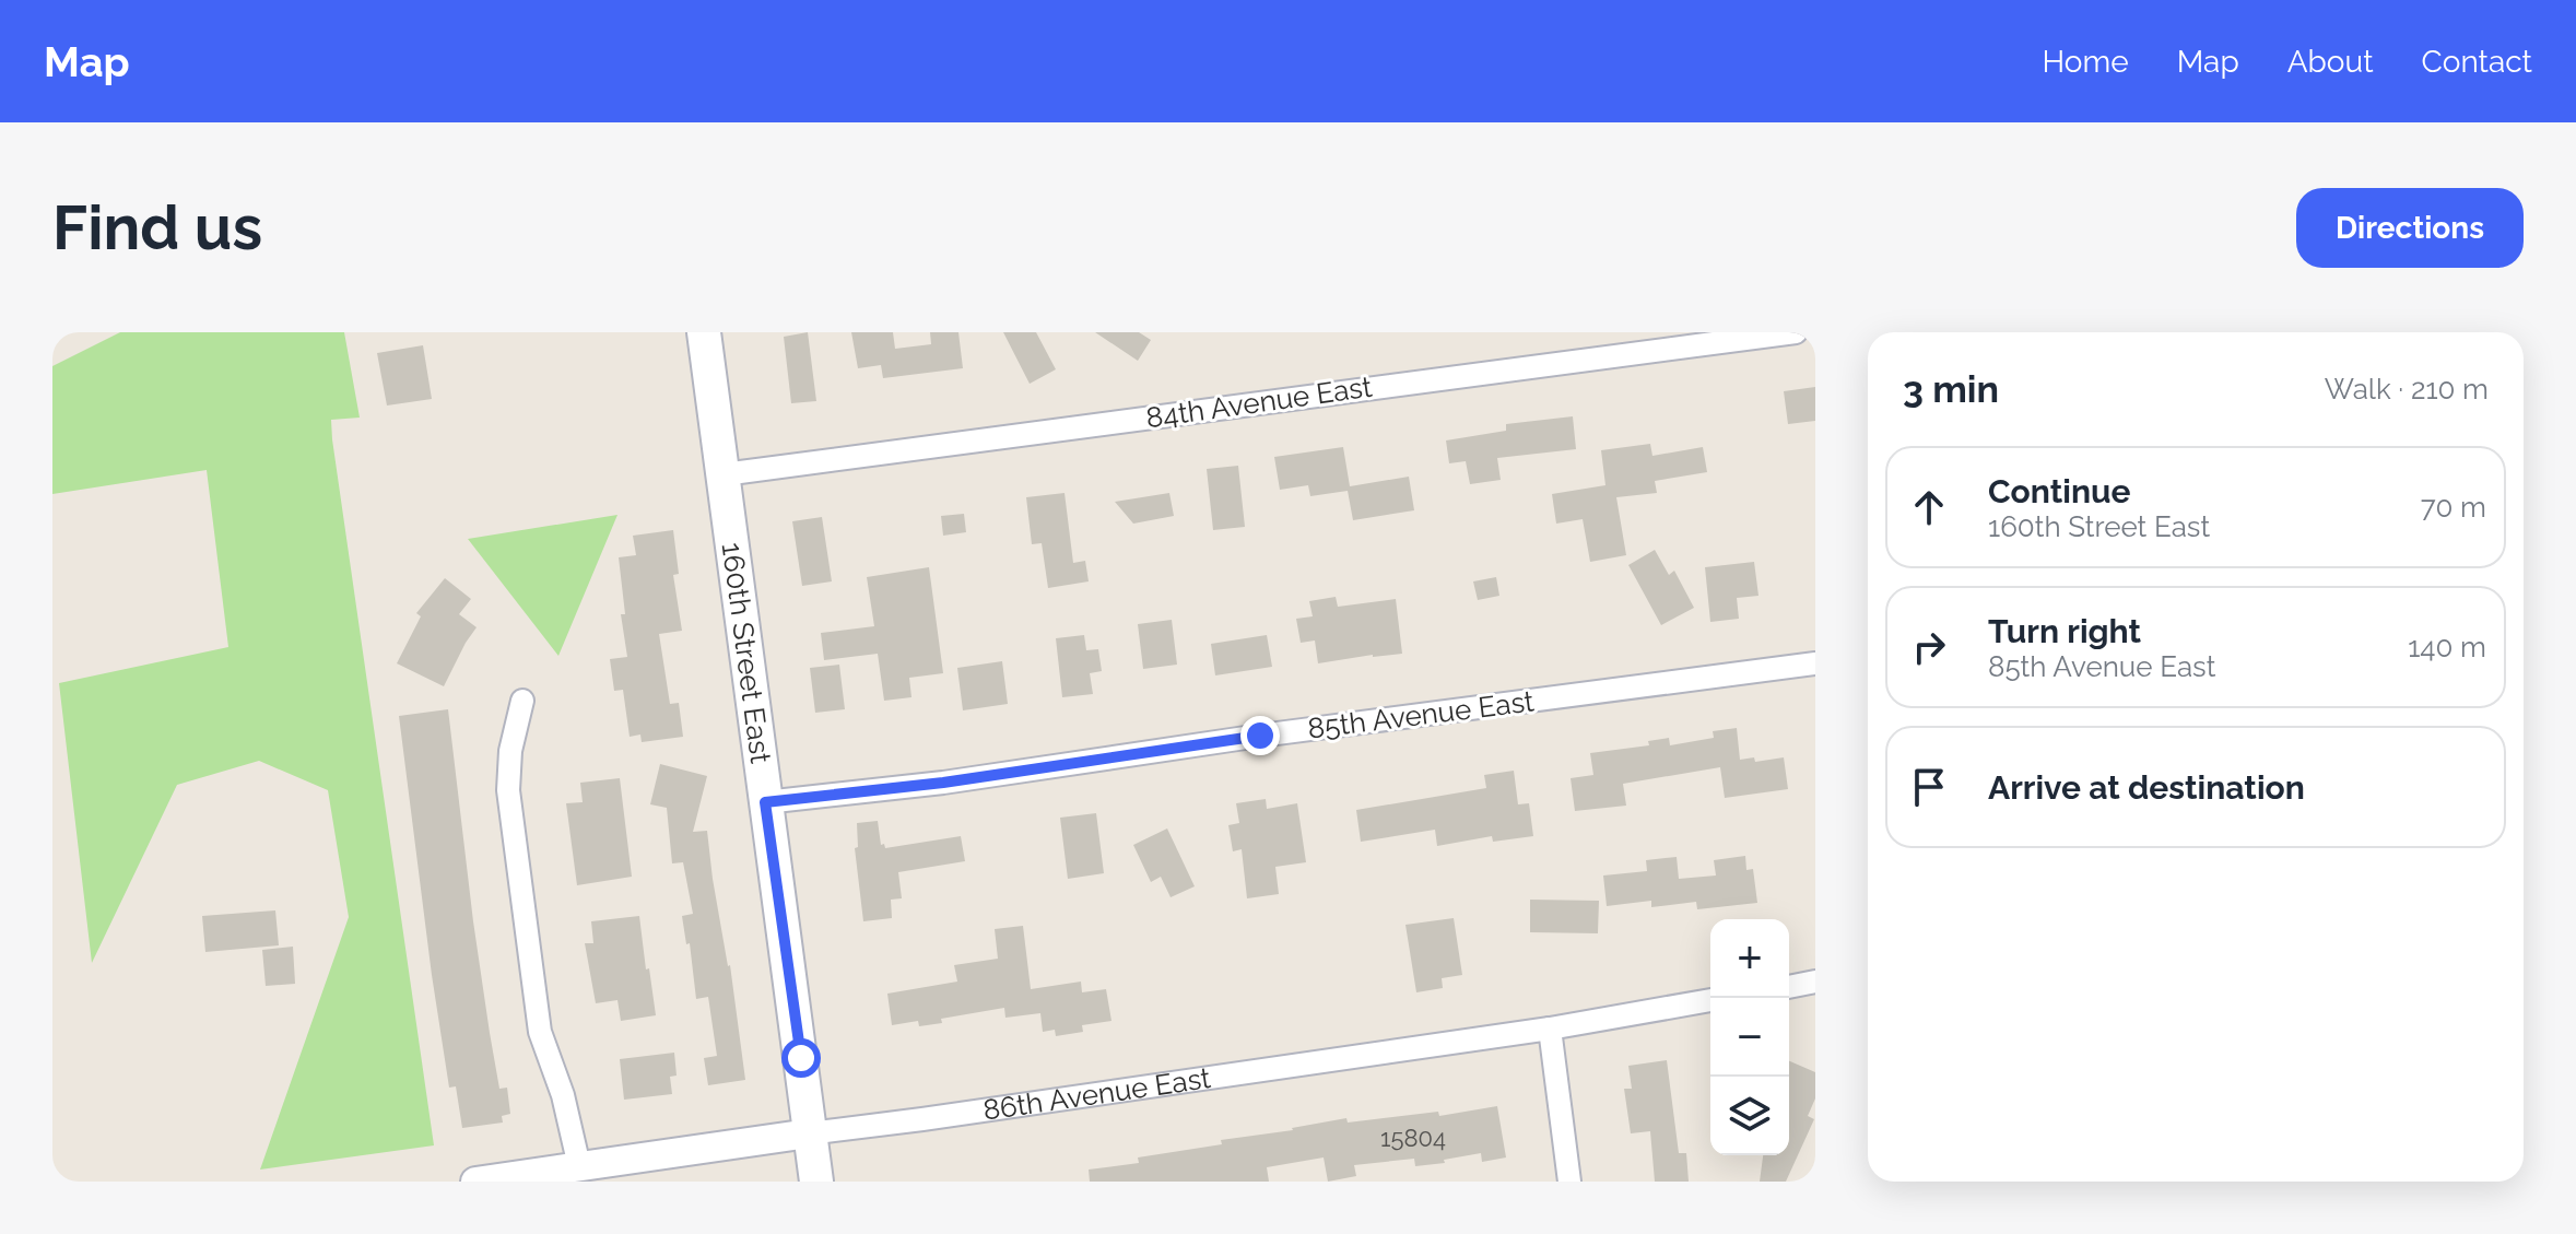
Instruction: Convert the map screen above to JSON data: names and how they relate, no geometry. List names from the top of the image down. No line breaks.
{"streets":{"main road":["160th Street East"],"street":["84th Avenue East","85th Avenue East","86th Avenue East"]},"crossings":[["84th Avenue East","160th Street East"],["160th Street East","85th Avenue East"],["160th Street East","86th Avenue East"]],"house_numbers":["15804"],"page":{"header":"Map","nav":["Home","Map","About","Contact"],"buttons":"Directions","title":"Find us","heading":["3 min","Walk · 210 m"],"list":[["Continue","160th Street East","70 m"],["Turn right","85th Avenue East","140 m"],"Arrive at destination"],"map_buttons":["+","−"]}}
